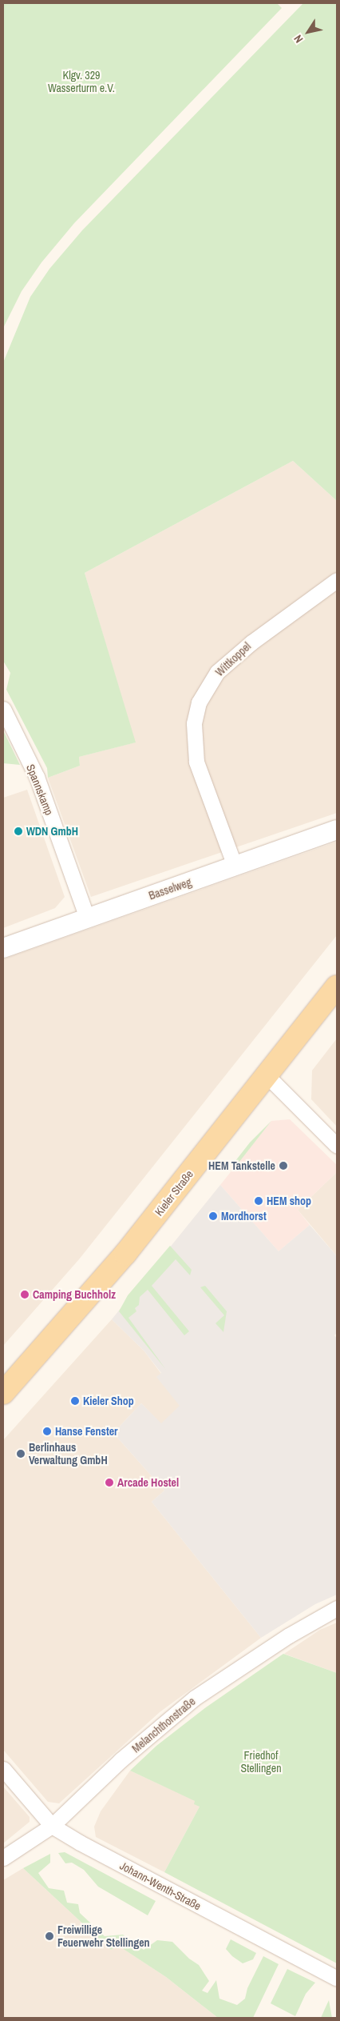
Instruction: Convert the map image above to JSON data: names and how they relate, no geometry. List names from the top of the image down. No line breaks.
{"streets":{"main road":["Kieler Straße"],"street":["Wittkoppel","Spannskamp","Basselweg","Melanchthonstraße","Johann-Wenth-Straße"]},"crossings":[["Wittkoppel","Basselweg"],["Spannskamp","Basselweg"],["Melanchthonstraße","Johann-Wenth-Straße"]],"parks":["Klgv. 329 Wasserturm e.V.","Friedhof Stellingen"],"places":["WDN GmbH","HEM Tankstelle","HEM shop","Mordhorst","Camping Buchholz","Kieler Shop","Hanse Fenster","Berlinhaus Verwaltung GmbH","Arcade Hostel","Freiwillige Feuerwehr Stellingen"],"north":"bottom left"}
